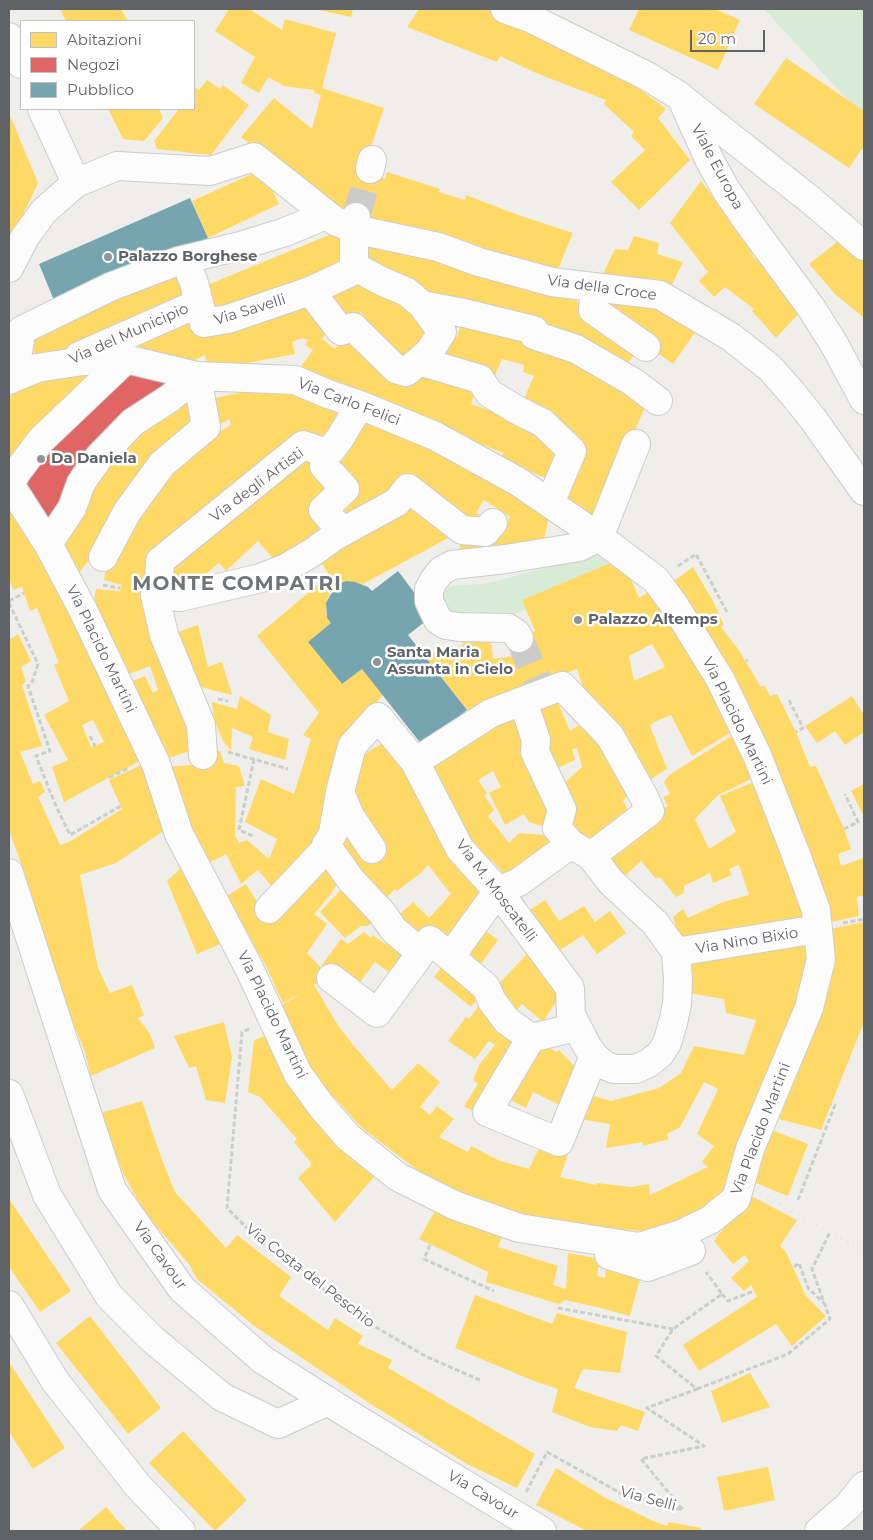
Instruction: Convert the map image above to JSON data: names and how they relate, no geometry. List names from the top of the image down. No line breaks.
{"streets":{"street":["Viale Europa","Via della Croce","Via Savelli","Via del Municipio","Via Carlo Felici","Via degli Artisti","Via Placido Martini","Via M. Moscatelli","Via Nino Bixio","Via Cavour"],"path":["Via Costa del Peschio","Via Selli"]},"crossings":[["Via Savelli","Via del Municipio"],["Via del Municipio","Via Carlo Felici"],["Via Carlo Felici","Via degli Artisti"],["Via Carlo Felici","Via Placido Martini"],["Via Placido Martini","Via Nino Bixio"],["Via Placido Martini","Via Costa del Peschio"],["Via Cavour","Via Selli"]],"districts":["MONTE COMPATRI"],"places":["Palazzo Borghese","Da Daniela","Palazzo Altemps","Santa Maria Assunta in Cielo"],"legend":["Abitazioni","Negozi","Pubblico"],"scale_bar":"20 m"}
